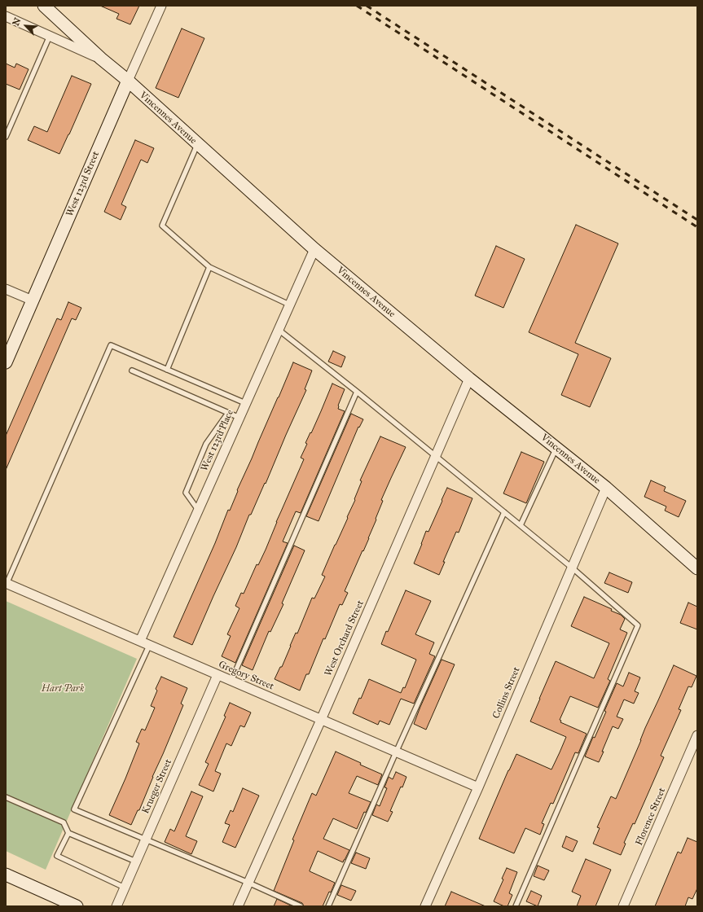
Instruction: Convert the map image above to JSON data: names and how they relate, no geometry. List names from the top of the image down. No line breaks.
{"streets":{"main road":["Vincennes Avenue","West 123rd Street"],"street":["West 123rd Place","West Orchard Street","Gregory Street","Collins Street","Krueger Street","Florence Street"]},"crossings":[["Vincennes Avenue","West 123rd Street"],["Vincennes Avenue","West 123rd Place"],["Vincennes Avenue","West Orchard Street"],["Vincennes Avenue","Collins Street"],["West 123rd Place","Gregory Street"],["West Orchard Street","Gregory Street"],["Gregory Street","Collins Street"],["Gregory Street","Krueger Street"]],"parks":["Hart Park"],"north":"top left"}
